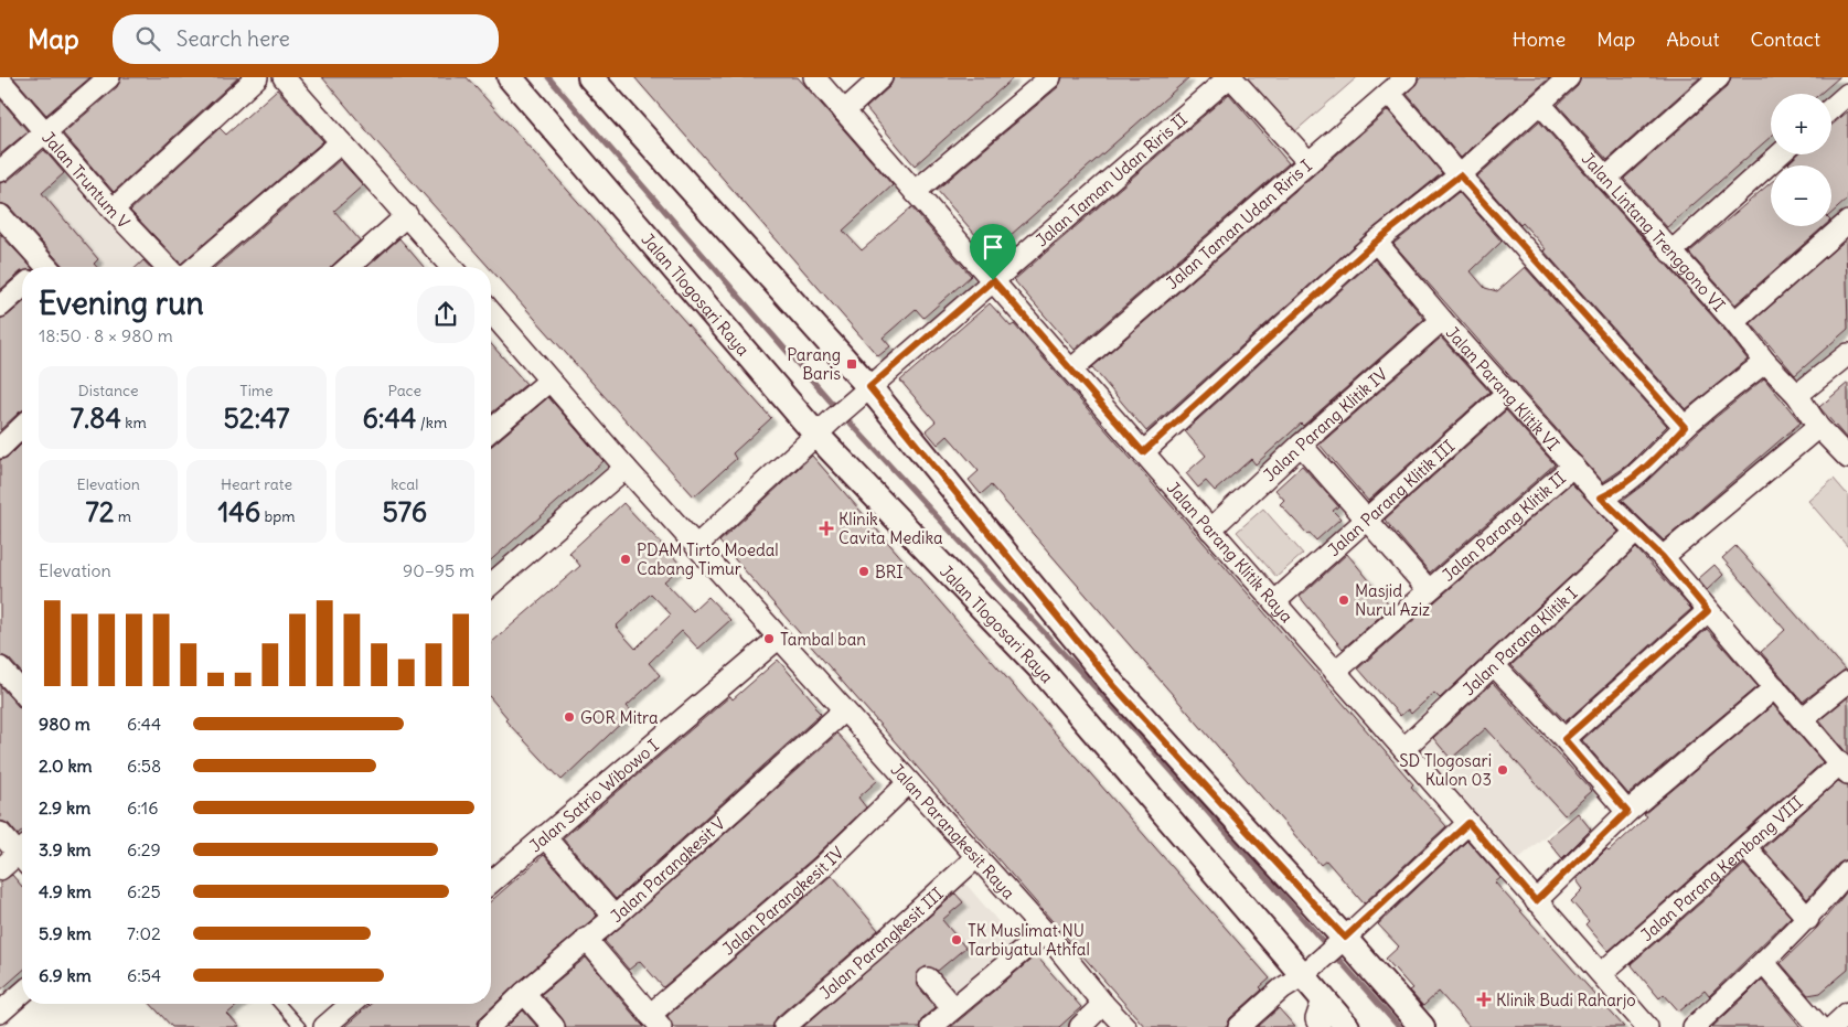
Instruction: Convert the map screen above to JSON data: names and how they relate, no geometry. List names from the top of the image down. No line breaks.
{"streets":{"street":["Jalan Truntum V","Jalan Taman Udan Riris II","Jalan Taman Udan Riris I","Jalan Lintang Trenggono VI","Jalan Tlogosari Raya","Jalan Parang Klitik VI","Jalan Parang Klitik IV","Jalan Parang Klitik III","Jalan Parang Klitik II","Jalan Parang Klitik Raya","Jalan Parang Klitik I","Jalan Satrio Wibowo I","Jalan Parangkesit Raya","Jalan Parang Kembang VIII","Jalan Parangkesit V","Jalan Parangkesit IV","Jalan Parangkesit III"]},"crossings":[["Jalan Taman Udan Riris II","Jalan Tlogosari Raya"],["Jalan Taman Udan Riris II","Jalan Parang Klitik Raya"],["Jalan Taman Udan Riris II","Jalan Parangkesit Raya"],["Jalan Taman Udan Riris I","Jalan Parang Klitik Raya"],["Jalan Parang Klitik VI","Jalan Parang Klitik IV"],["Jalan Parang Klitik VI","Jalan Parang Klitik III"],["Jalan Parang Klitik VI","Jalan Parang Klitik II"],["Jalan Parang Klitik VI","Jalan Parang Klitik I"],["Jalan Parang Klitik VI","Jalan Parang Kembang VIII"],["Jalan Parang Klitik IV","Jalan Parang Klitik Raya"],["Jalan Parang Klitik III","Jalan Parang Klitik Raya"],["Jalan Parang Klitik II","Jalan Parang Klitik Raya"],["Jalan Parang Klitik Raya","Jalan Parang Klitik I"],["Jalan Parang Klitik Raya","Jalan Parang Kembang VIII"],["Jalan Satrio Wibowo I","Jalan Parangkesit Raya"],["Jalan Parangkesit Raya","Jalan Parangkesit V"],["Jalan Parangkesit Raya","Jalan Parangkesit IV"],["Jalan Parangkesit Raya","Jalan Parangkesit III"]],"places":{"transit":["Parang Baris"],"health":["Klinik Cavita Medika","Klinik Budi Raharjo"],"other":["PDAM Tirto Moedal Cabang Timur","BRI","Masjid Nurul Aziz","Tambal ban","GOR Mitra","SD Tlogosari Kulon 03","TK Muslimat NU Tarbiyatul Athfal"]},"page":{"header":"Map","search":"Search here","nav":["Home","Map","About","Contact"],"map_buttons":["+","−"],"heading":["Evening run","18:50 · 8 × 980 m"],"stats":[["Distance","7.84 km"],["Time","52:47"],["Pace","6:44 /km"],["Elevation","72 m"],["Heart rate","146 bpm"],["kcal","576"]],"chart":["Elevation","90–95 m"],"list":[{"name":"980 m","note":"6:44"},{"name":"2.0 km","note":"6:58"},{"name":"2.9 km","note":"6:16"},{"name":"3.9 km","note":"6:29"},{"name":"4.9 km","note":"6:25"},{"name":"5.9 km","note":"7:02"},{"name":"6.9 km","note":"6:54"}]}}
